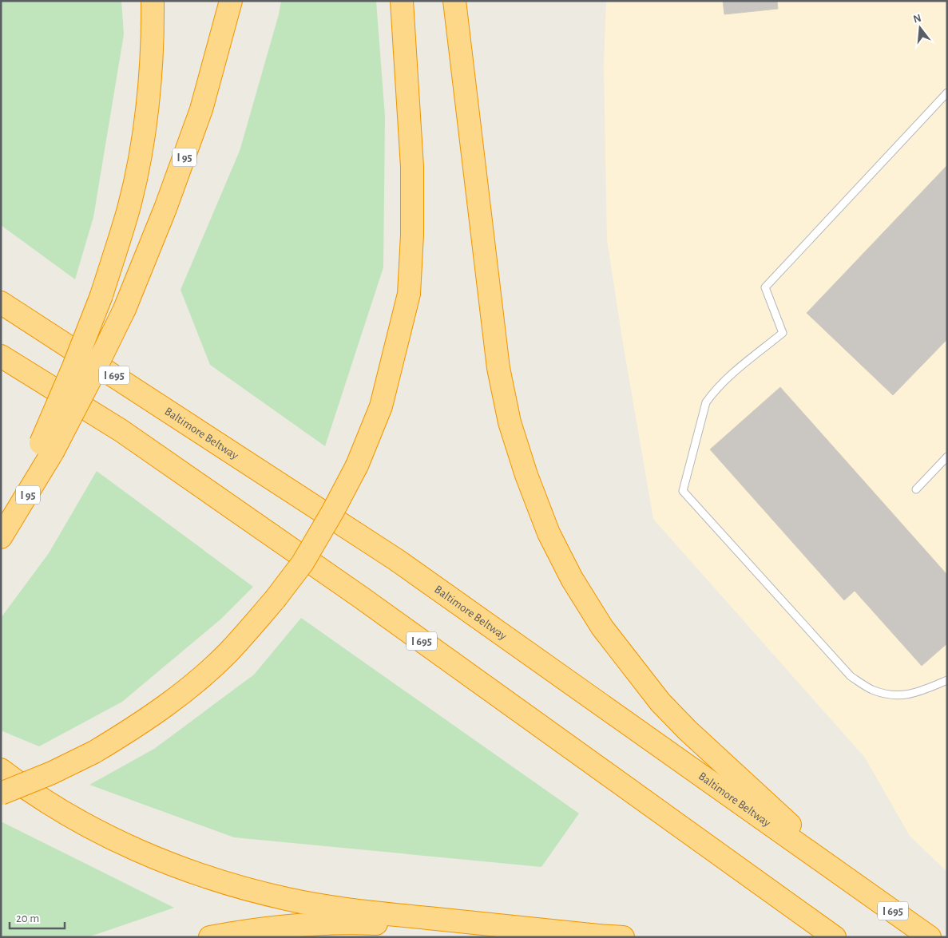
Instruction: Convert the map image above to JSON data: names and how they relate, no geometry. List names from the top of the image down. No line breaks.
{"streets":{"highway":["I 95","I 695","Baltimore Beltway"]},"scale_bar":"20 m","north":"top"}
